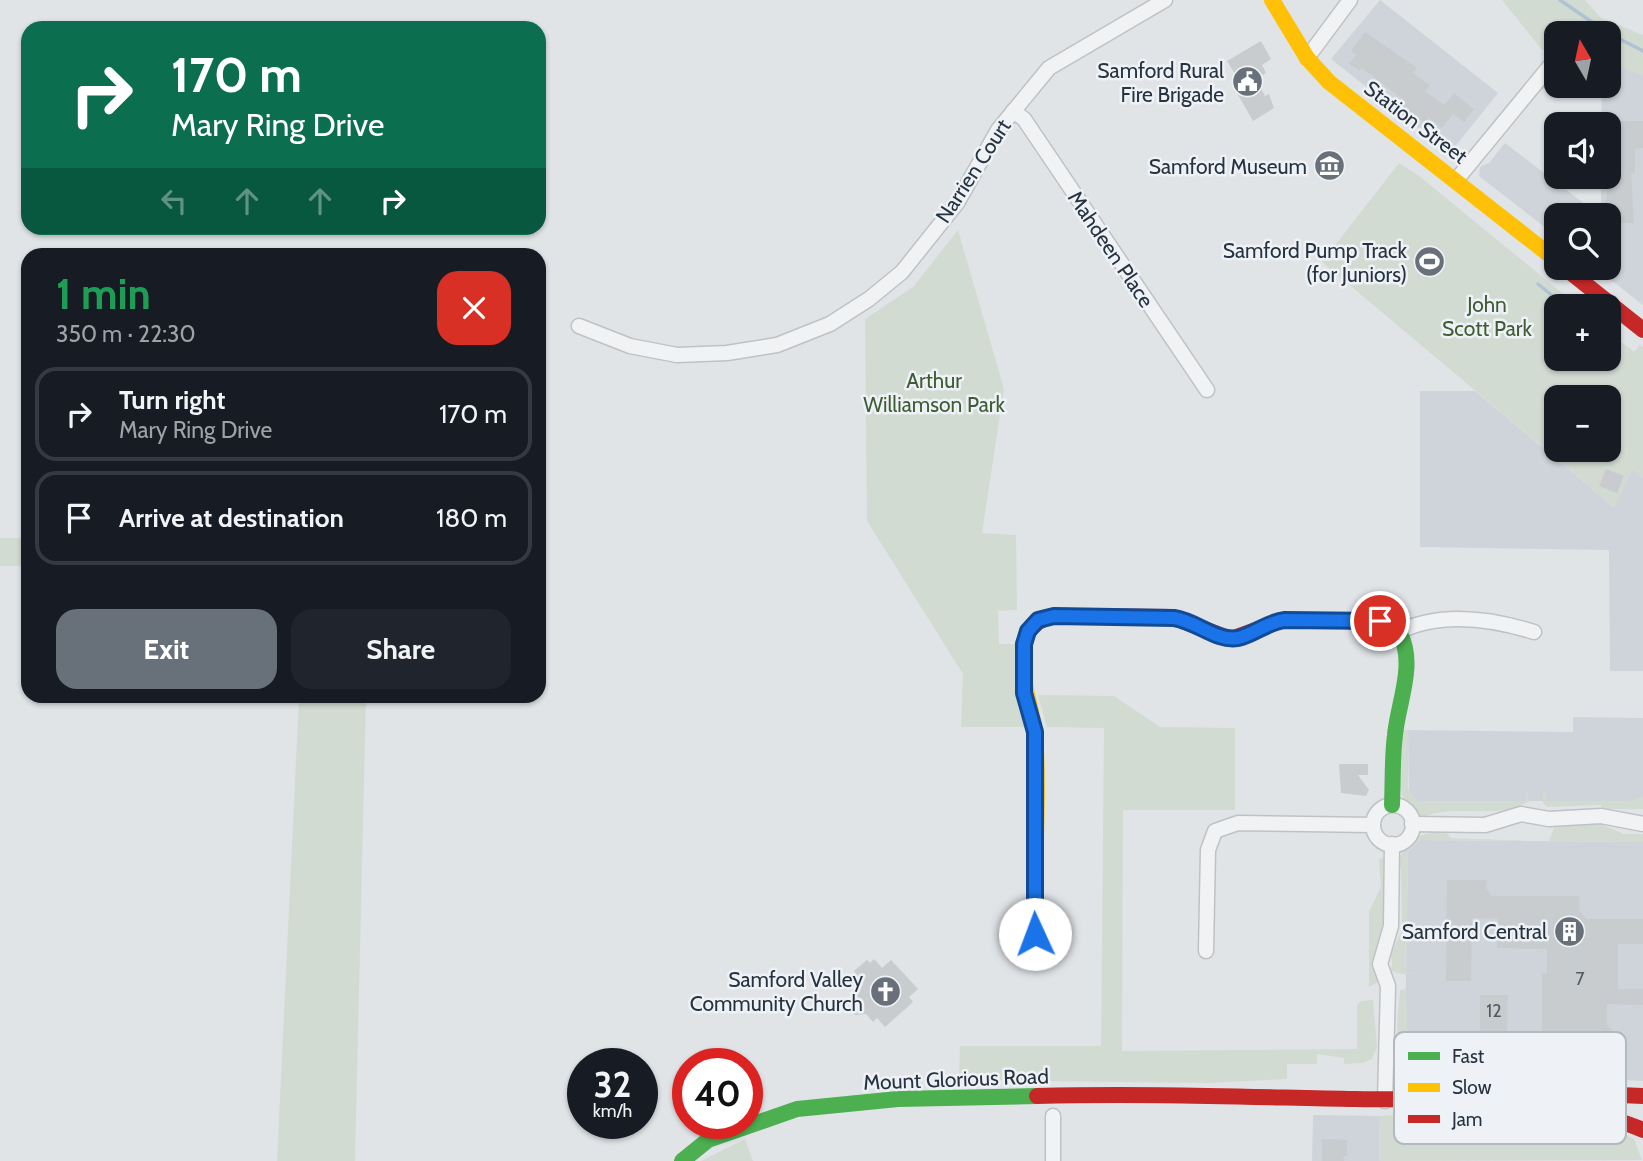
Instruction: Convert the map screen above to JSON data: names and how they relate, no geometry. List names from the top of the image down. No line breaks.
{"streets":{"street":["Station Street","Narrien Court","Mahdeen Place","Mount Glorious Road"]},"crossings":[["Narrien Court","Mahdeen Place"]],"parks":["John Scott Park","Arthur Williamson Park"],"places":{"public building":["Samford Rural Fire Brigade"],"museum":["Samford Museum"],"sports":["Samford Pump Track (for Juniors)"],"building":["Samford Central"],"church":["Samford Valley Community Church"]},"house_numbers":["7","12"],"legend":["Fast","Slow","Jam"],"north":"top","page":{"map_buttons":["+","−"],"turn":["170 m","Mary Ring Drive"],"heading":["1 min","350 m · 22:30"],"list":[{"name":"Turn right","note":"Mary Ring Drive","value":"170 m"},{"name":"Arrive at destination","value":"180 m"}],"buttons":["Exit","Share"],"speed":"32 km/h","limit":"40"}}
